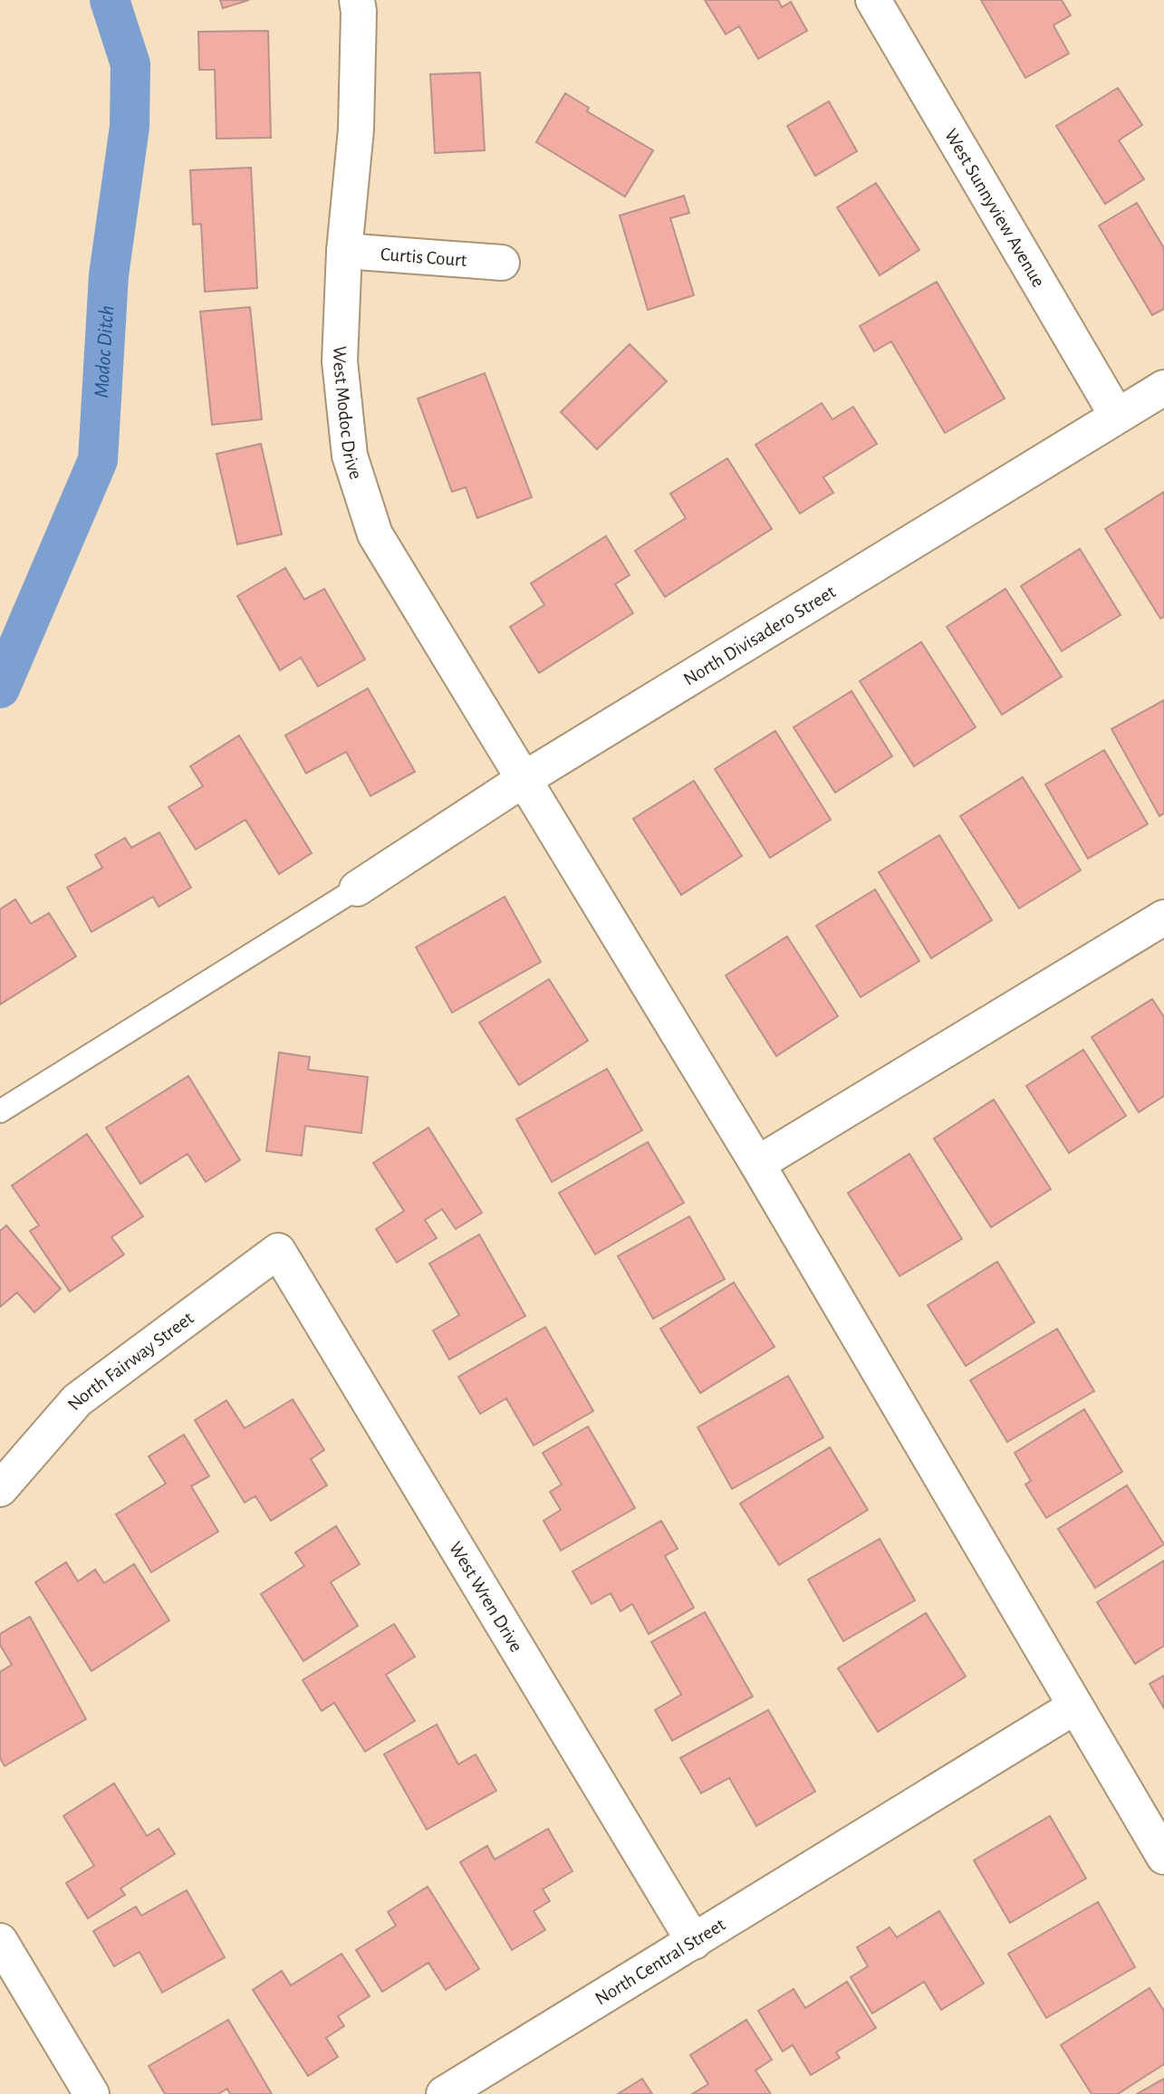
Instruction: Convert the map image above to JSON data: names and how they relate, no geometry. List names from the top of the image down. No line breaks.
{"streets":{"street":["West Sunnyview Avenue","Curtis Court","West Modoc Drive","North Divisadero Street","North Fairway Street","West Wren Drive","North Central Street"]},"crossings":[["West Sunnyview Avenue","North Divisadero Street"],["Curtis Court","West Modoc Drive"],["West Modoc Drive","North Divisadero Street"],["West Modoc Drive","North Central Street"],["North Fairway Street","West Wren Drive"],["West Wren Drive","North Central Street"]],"water":["Modoc Ditch"]}
